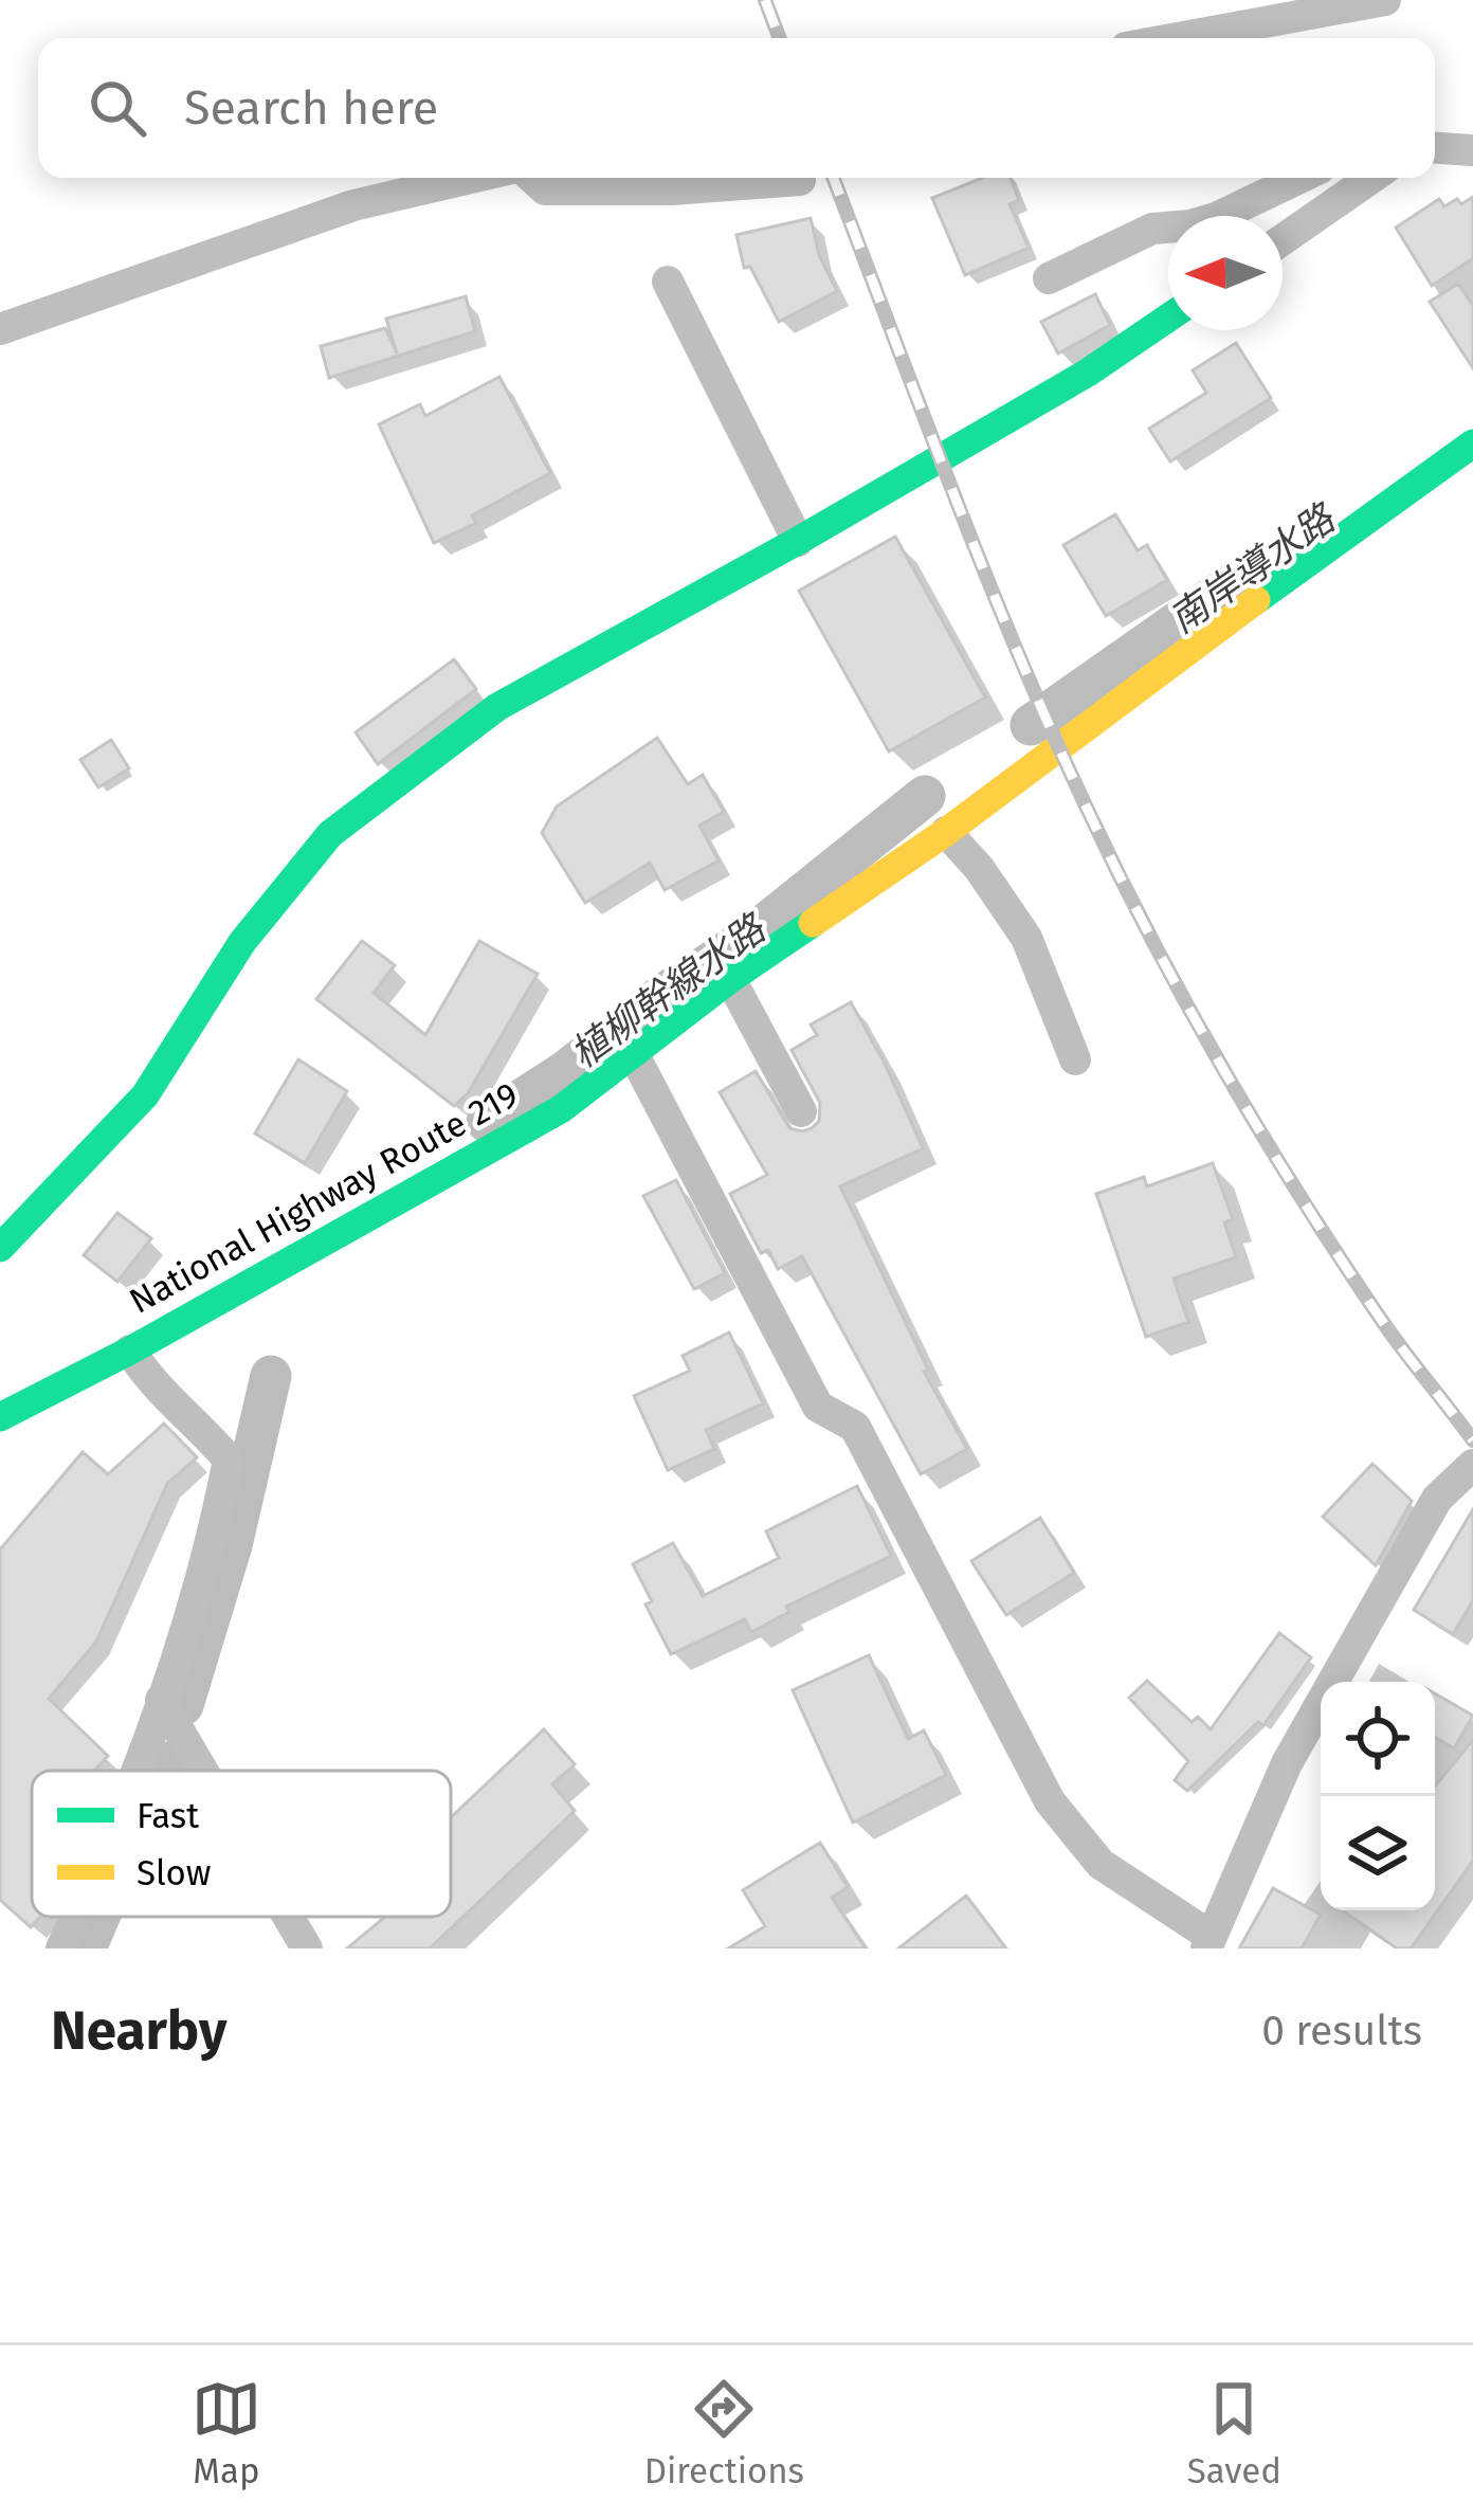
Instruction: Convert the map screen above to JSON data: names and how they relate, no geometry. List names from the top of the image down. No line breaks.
{"streets":{"main road":["National Highway Route 219"]},"water":["南岸導水路","植柳幹線水路"],"legend":["Fast","Slow"],"north":"left","page":{"search":"Search here","heading":["Nearby","0 results"],"nav":["Map","Directions","Saved"]}}
